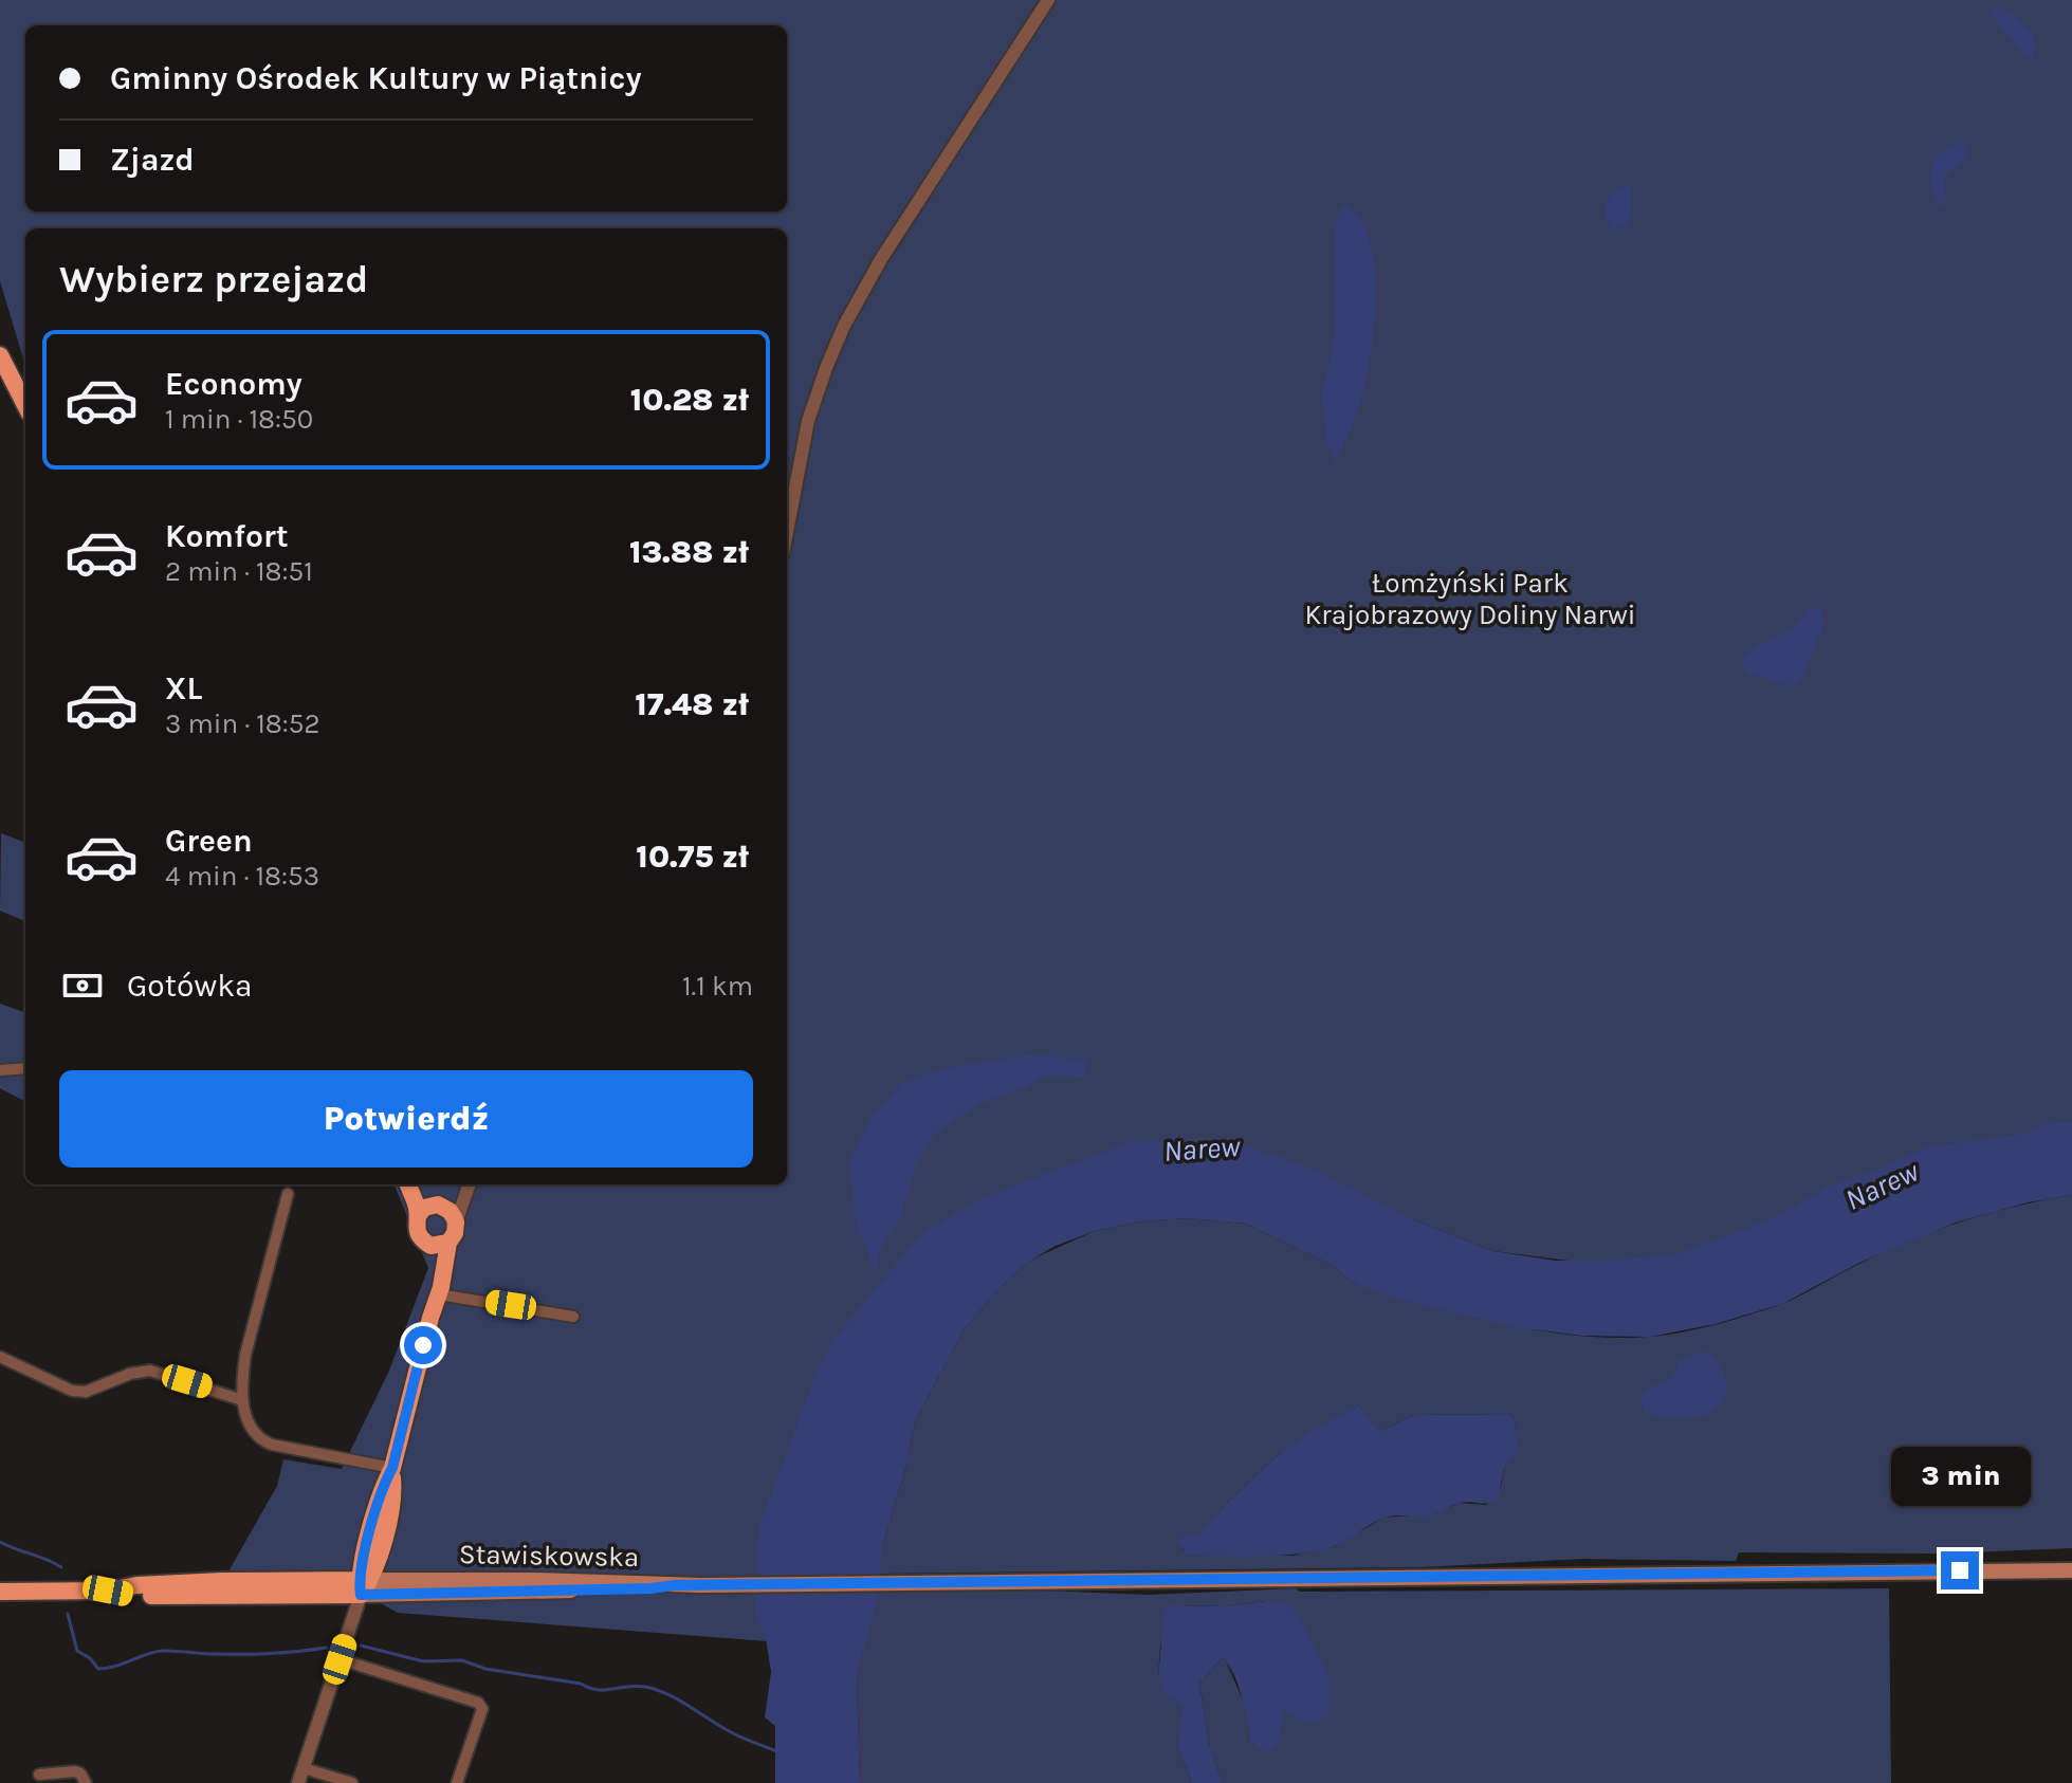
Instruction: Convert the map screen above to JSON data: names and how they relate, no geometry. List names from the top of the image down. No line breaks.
{"streets":{"main road":["Stawiskowska"]},"water":["Narew"],"parks":["Łomżyński Park Krajobrazowy Doliny Narwi"],"page":{"banner":["Gminny Ośrodek Kultury w Piątnicy","Zjazd"],"heading":"Wybierz przejazd","list":[{"name":"Economy","note":"1 min · 18:50","value":"10.28 zł"},{"name":"Komfort","note":"2 min · 18:51","value":"13.88 zł"},{"name":"XL","note":"3 min · 18:52","value":"17.48 zł"},{"name":"Green","note":"4 min · 18:53","value":"10.75 zł"}],"pay":["Gotówka","1.1 km"],"buttons":"Potwierdź","bubble":"3 min"}}
